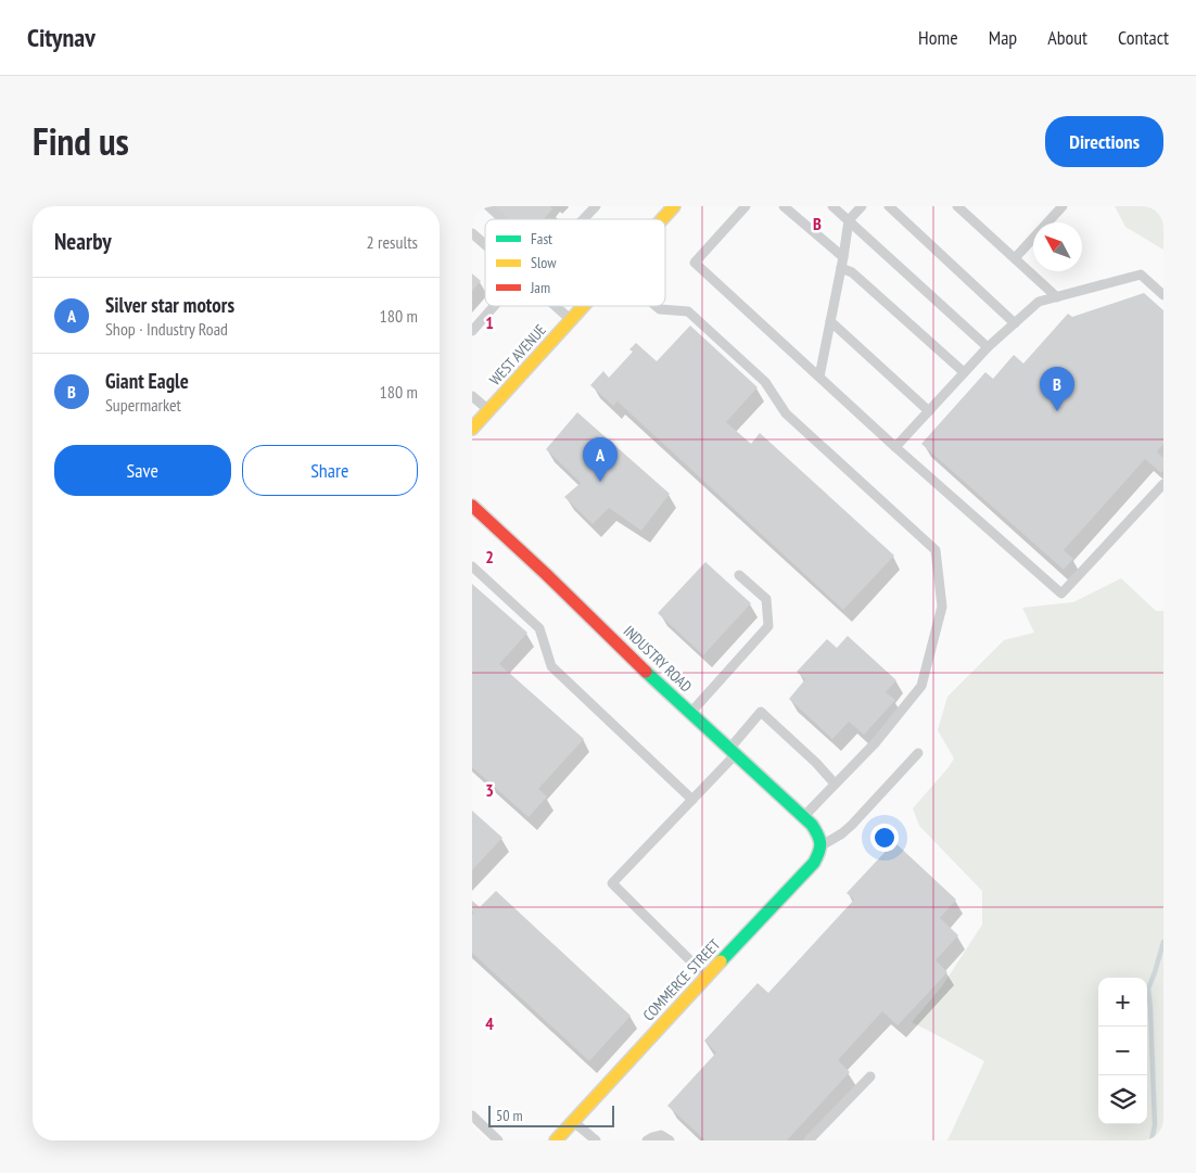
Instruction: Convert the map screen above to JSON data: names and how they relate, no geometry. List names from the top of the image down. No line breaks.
{"streets":{"street":["WEST AVENUE","INDUSTRY ROAD","COMMERCE STREET"]},"crossings":[["INDUSTRY ROAD","COMMERCE STREET"]],"legend":["Fast","Slow","Jam"],"scale_bar":"50 m","north":"top left","page":{"header":"Citynav","nav":["Home","Map","About","Contact"],"title":"Find us","buttons":["Directions",["Save","Share"]],"heading":["Nearby","2 results"],"list":[{"mark":"A","name":"Silver star motors","note":"Shop · Industry Road","value":"180 m"},{"mark":"B","name":"Giant Eagle","note":"Supermarket","value":"180 m"}],"pins":["B","A"],"map_buttons":["+","−"],"scale":"50 m"},"grid":{"columns":["B"],"rows":["1","2","3","4"]}}
